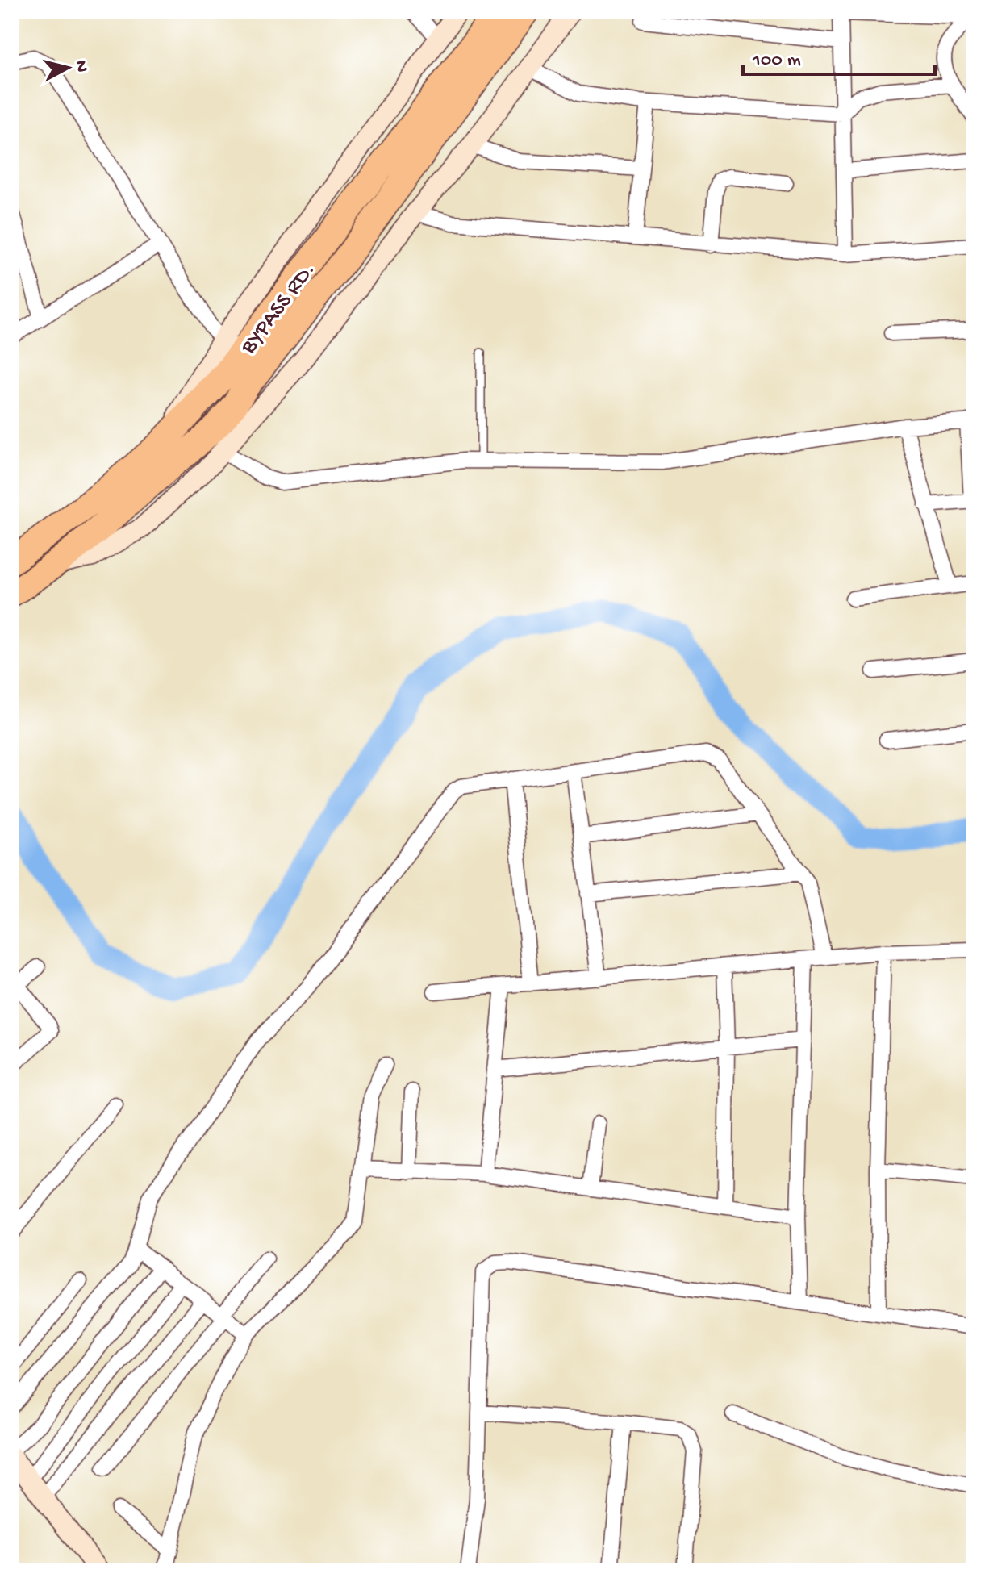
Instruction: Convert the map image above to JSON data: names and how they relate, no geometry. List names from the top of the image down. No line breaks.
{"streets":{"highway":["BYPASS RD."]},"scale_bar":"100 m","north":"right"}
